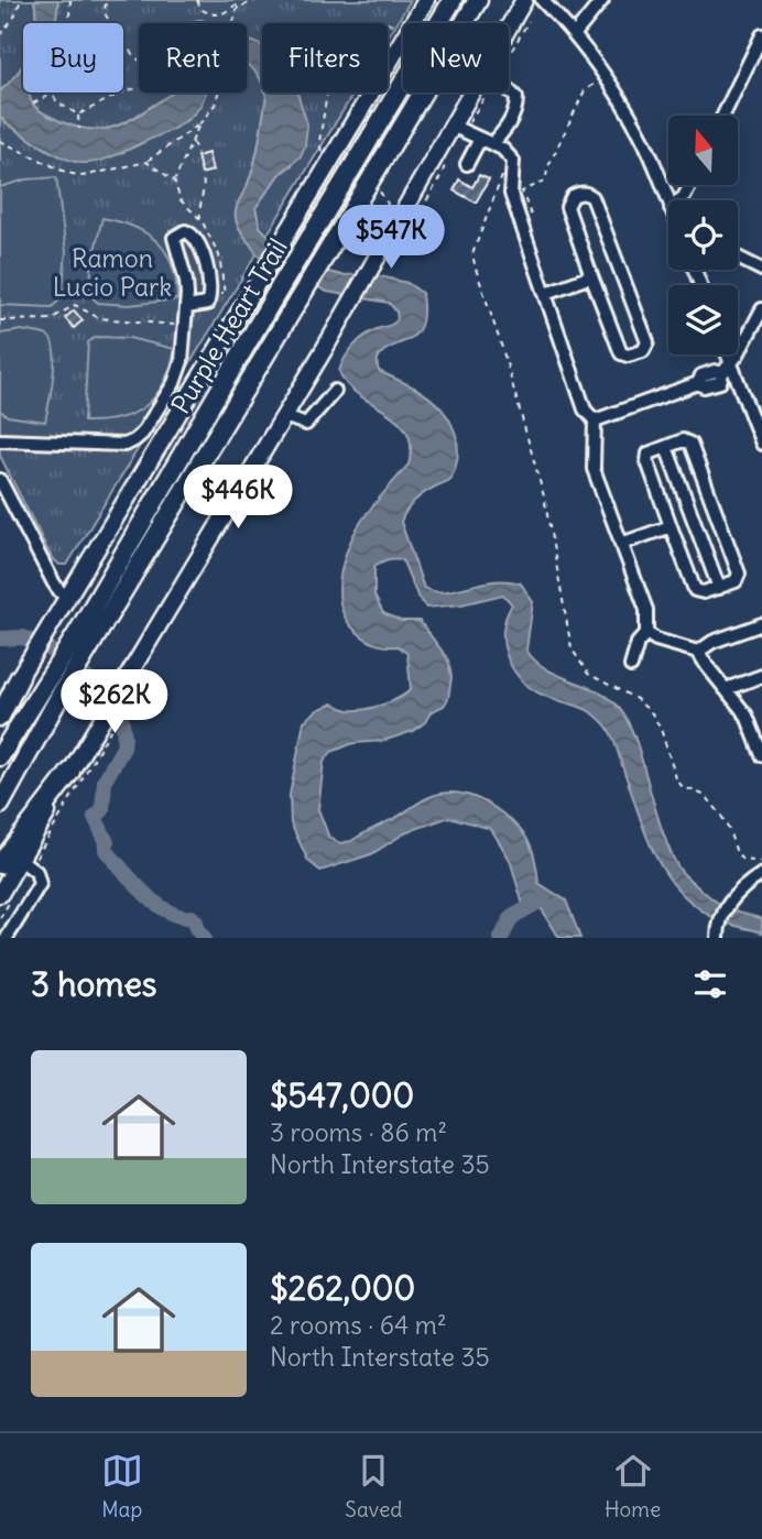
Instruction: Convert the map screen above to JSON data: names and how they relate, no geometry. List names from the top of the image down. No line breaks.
{"streets":{"highway":["Purple Heart Trail"]},"parks":["Ramon Lucio Park"],"north":"top","page":{"chip":["Buy","Rent","Filters","New"],"price":["$547K","$446K","$262K"],"heading":"3 homes","list":[{"name":"$547,000","note":"3 rooms · 86 m² · North Interstate 35"},{"name":"$262,000","note":"2 rooms · 64 m² · North Interstate 35"}],"tabs":["Map","Saved","Home"]}}
